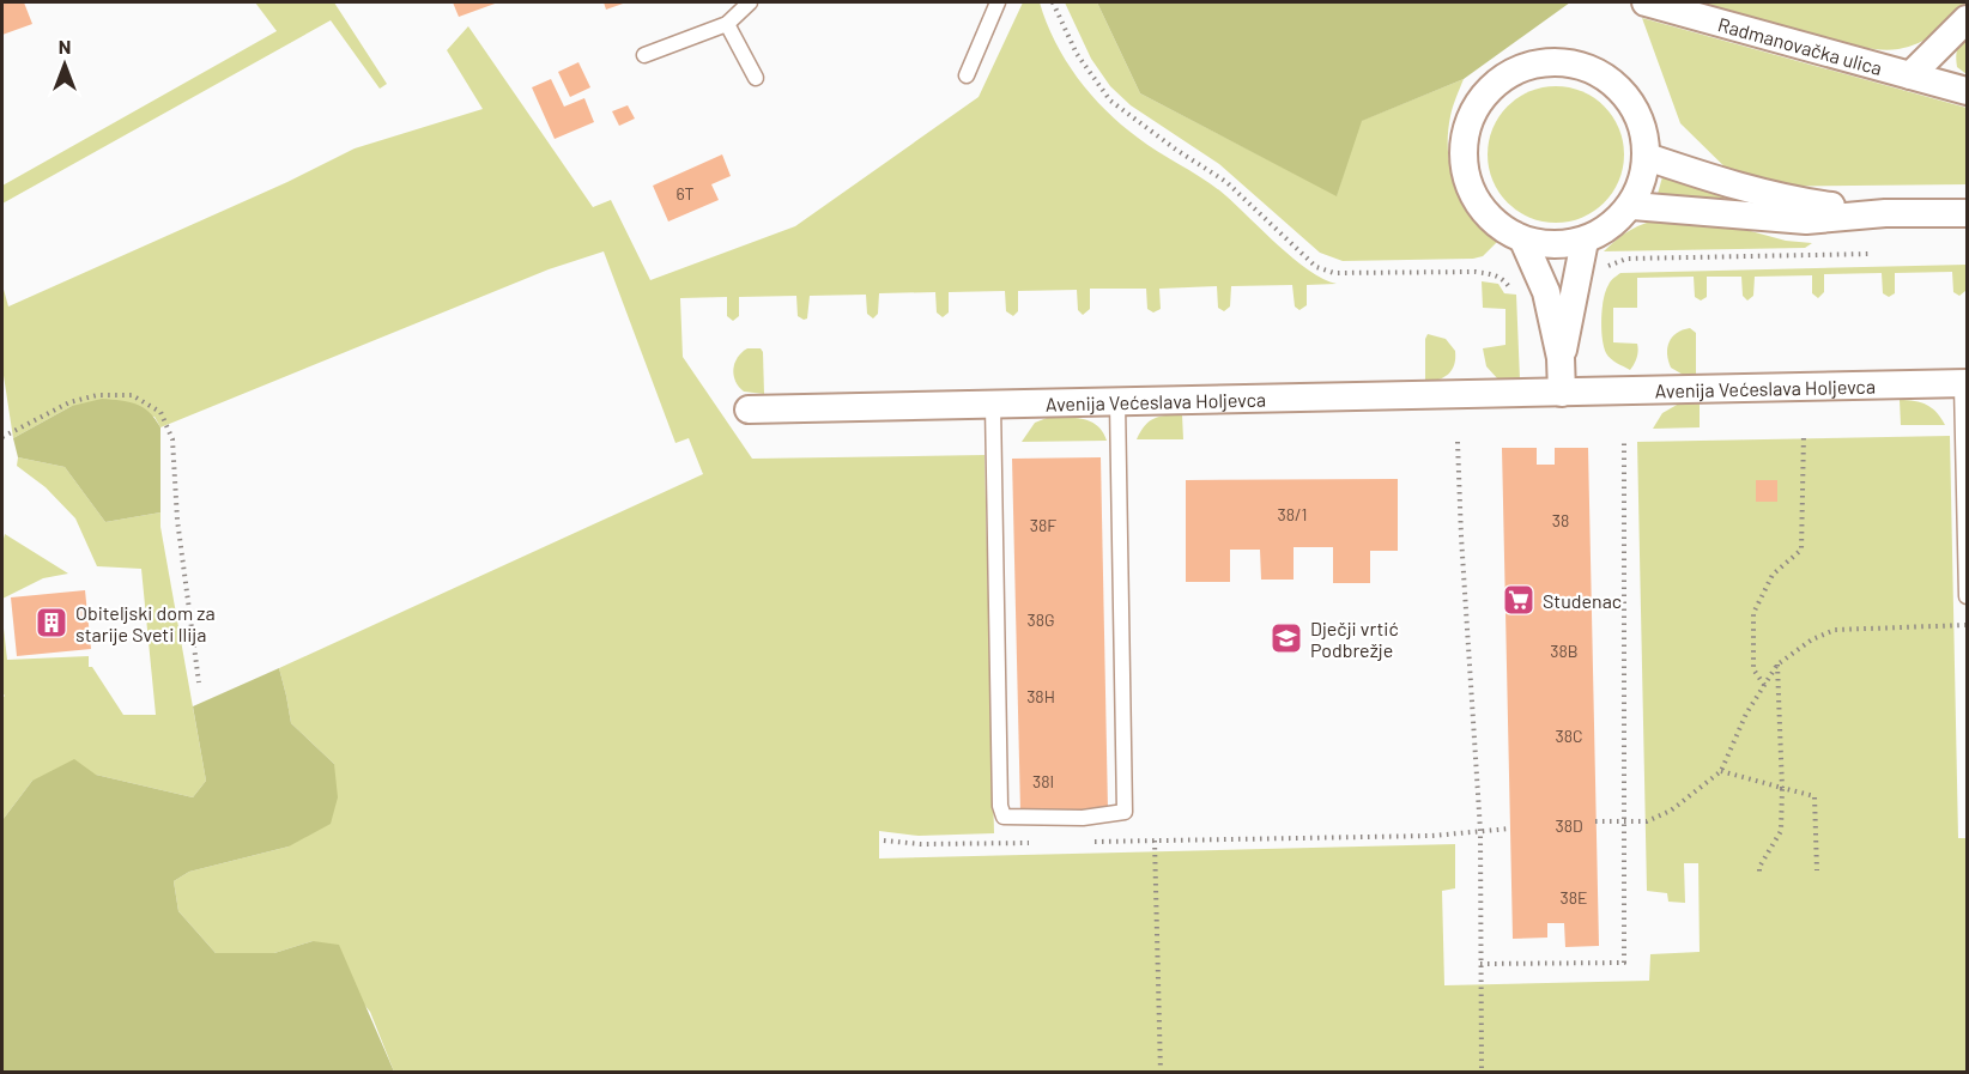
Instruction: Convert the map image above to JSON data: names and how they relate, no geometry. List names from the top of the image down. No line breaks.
{"streets":{"street":["Radmanovačka ulica","Avenija Većeslava Holjevca"]},"places":{"supermarket":["Studenac"],"building":["Obiteljski dom za starije Sveti Ilija"],"school or university":["Dječji vrtić Podbrežje"]},"house_numbers":["6T","38/1","38","38F","38G","38B","38H","38C","38I","38D","38E"],"north":"top"}
